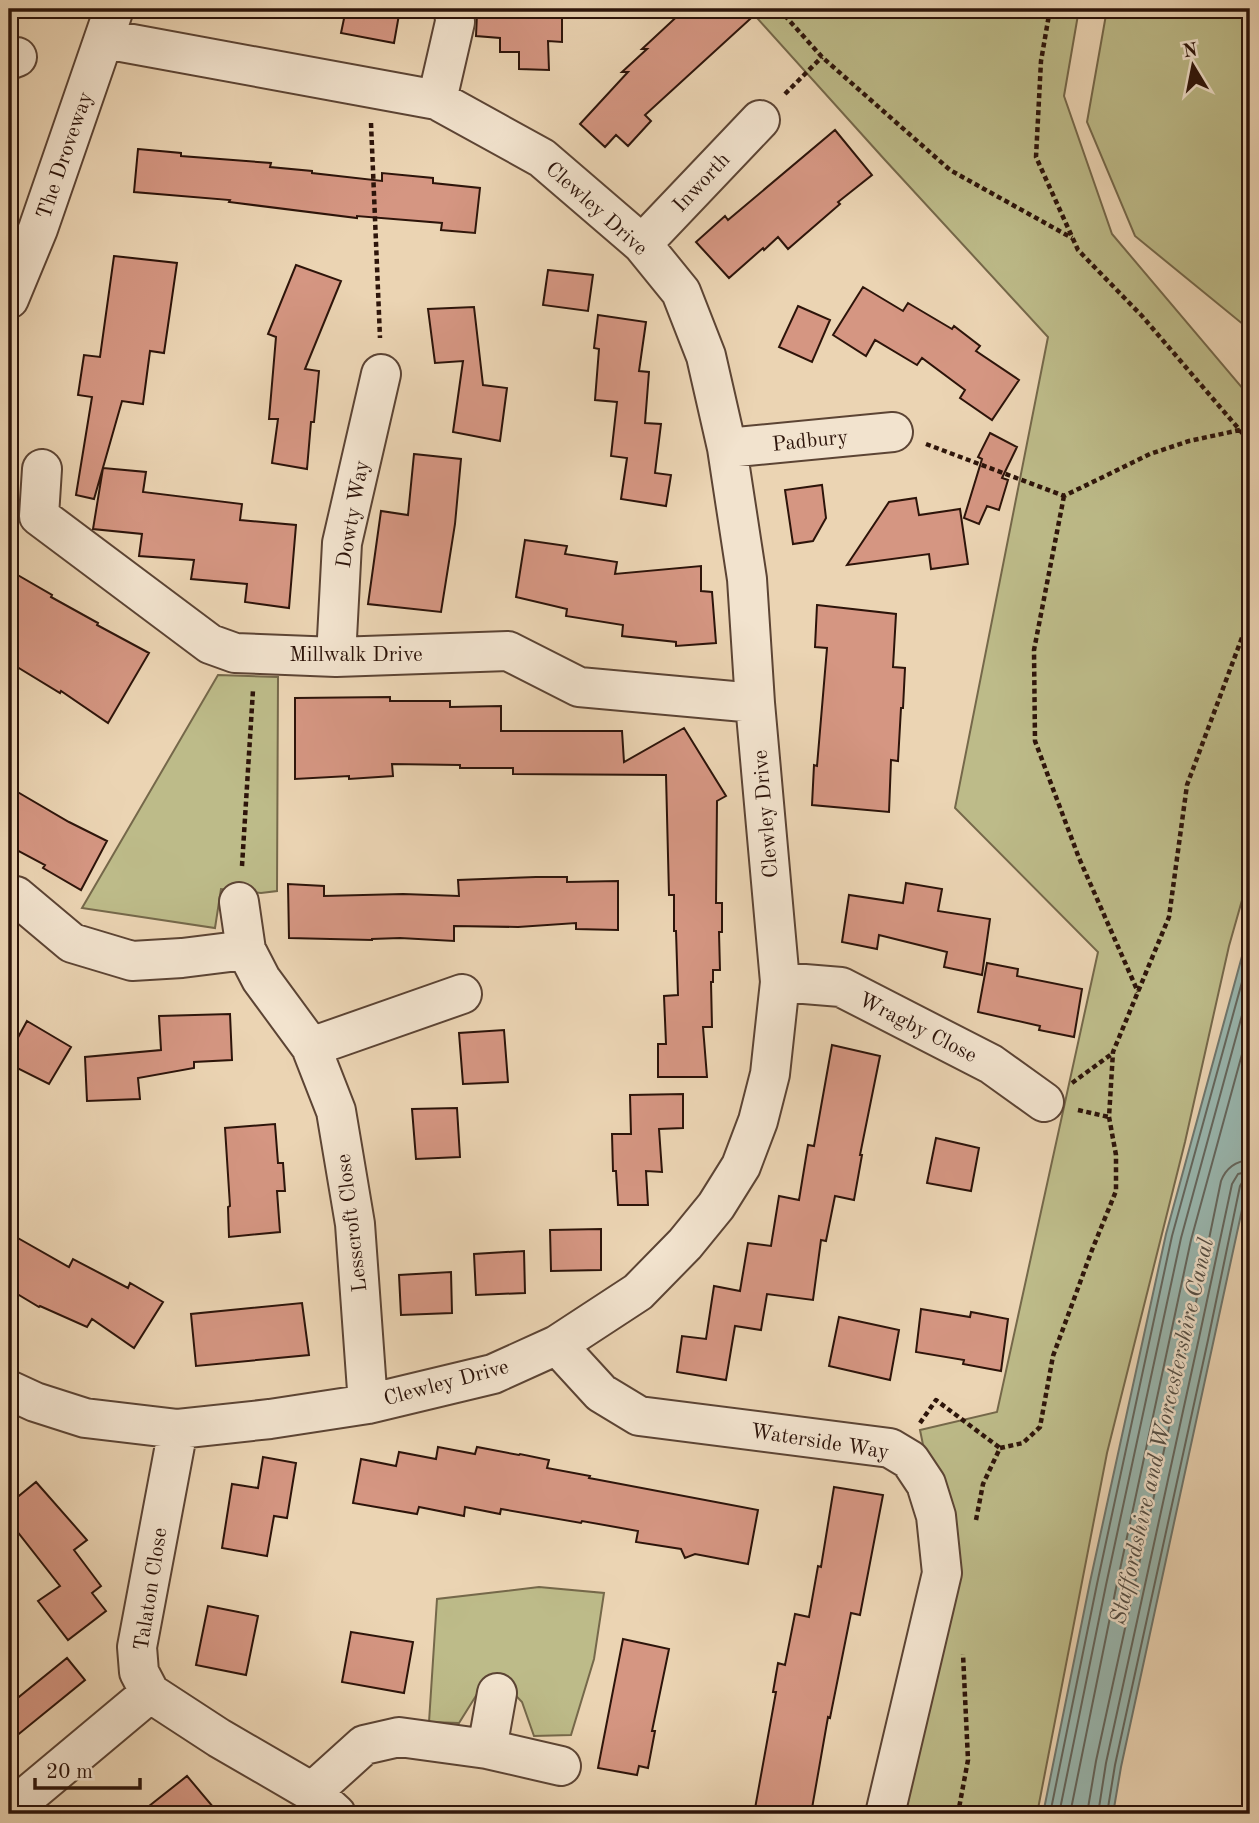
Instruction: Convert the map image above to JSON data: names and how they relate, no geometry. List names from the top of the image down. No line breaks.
{"streets":{"street":["The Droveway","Inworth","Clewley Drive","Padbury","Dowty Way","Millwalk Drive","Wragby Close","Lesscroft Close","Waterside Way","Talaton Close"]},"crossings":[["The Droveway","Clewley Drive"],["Inworth","Clewley Drive"],["Clewley Drive","Padbury"],["Clewley Drive","Millwalk Drive"],["Clewley Drive","Wragby Close"],["Clewley Drive","Lesscroft Close"],["Clewley Drive","Waterside Way"],["Clewley Drive","Talaton Close"],["Dowty Way","Millwalk Drive"]],"water":["Staffordshire and Worcestershire Canal"],"scale_bar":"20 m","north":"top"}
